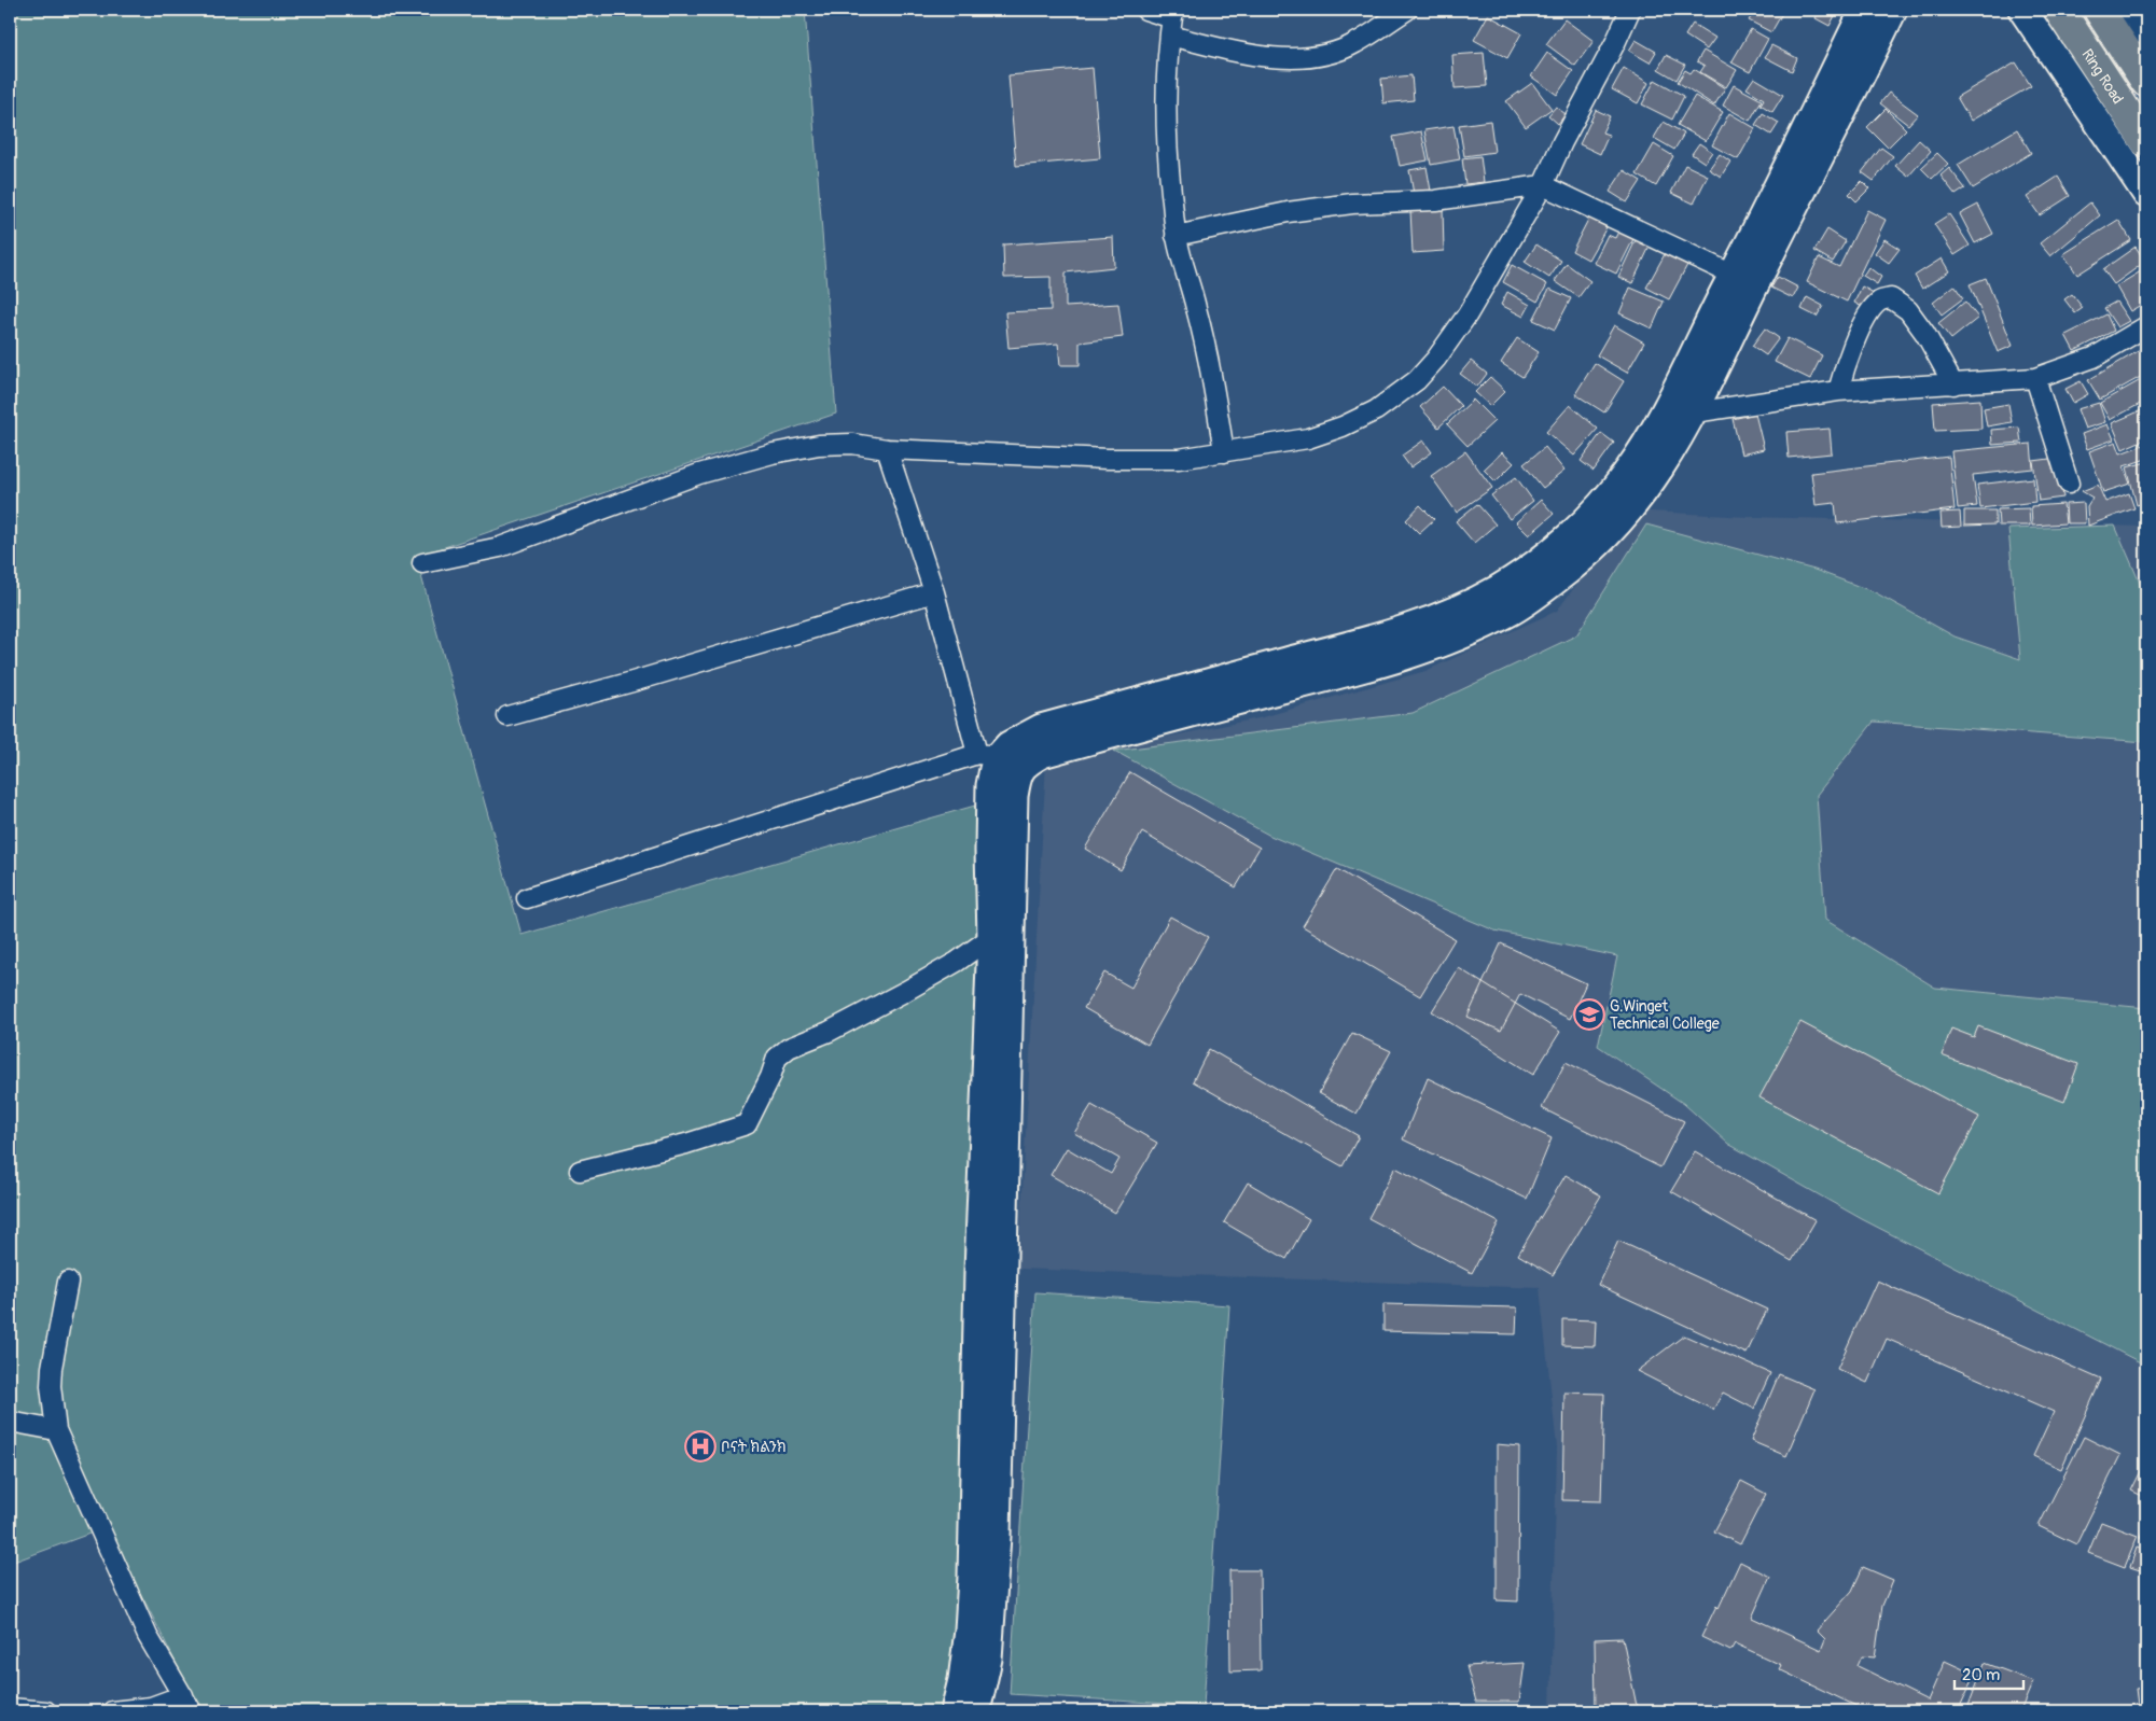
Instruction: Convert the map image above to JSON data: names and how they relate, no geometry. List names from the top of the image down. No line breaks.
{"streets":{"highway":["Ring Road"]},"places":{"school or university":["G.Winget Technical College"],"hospital":["ቦናት ክልንክ"]},"scale_bar":"20 m"}
